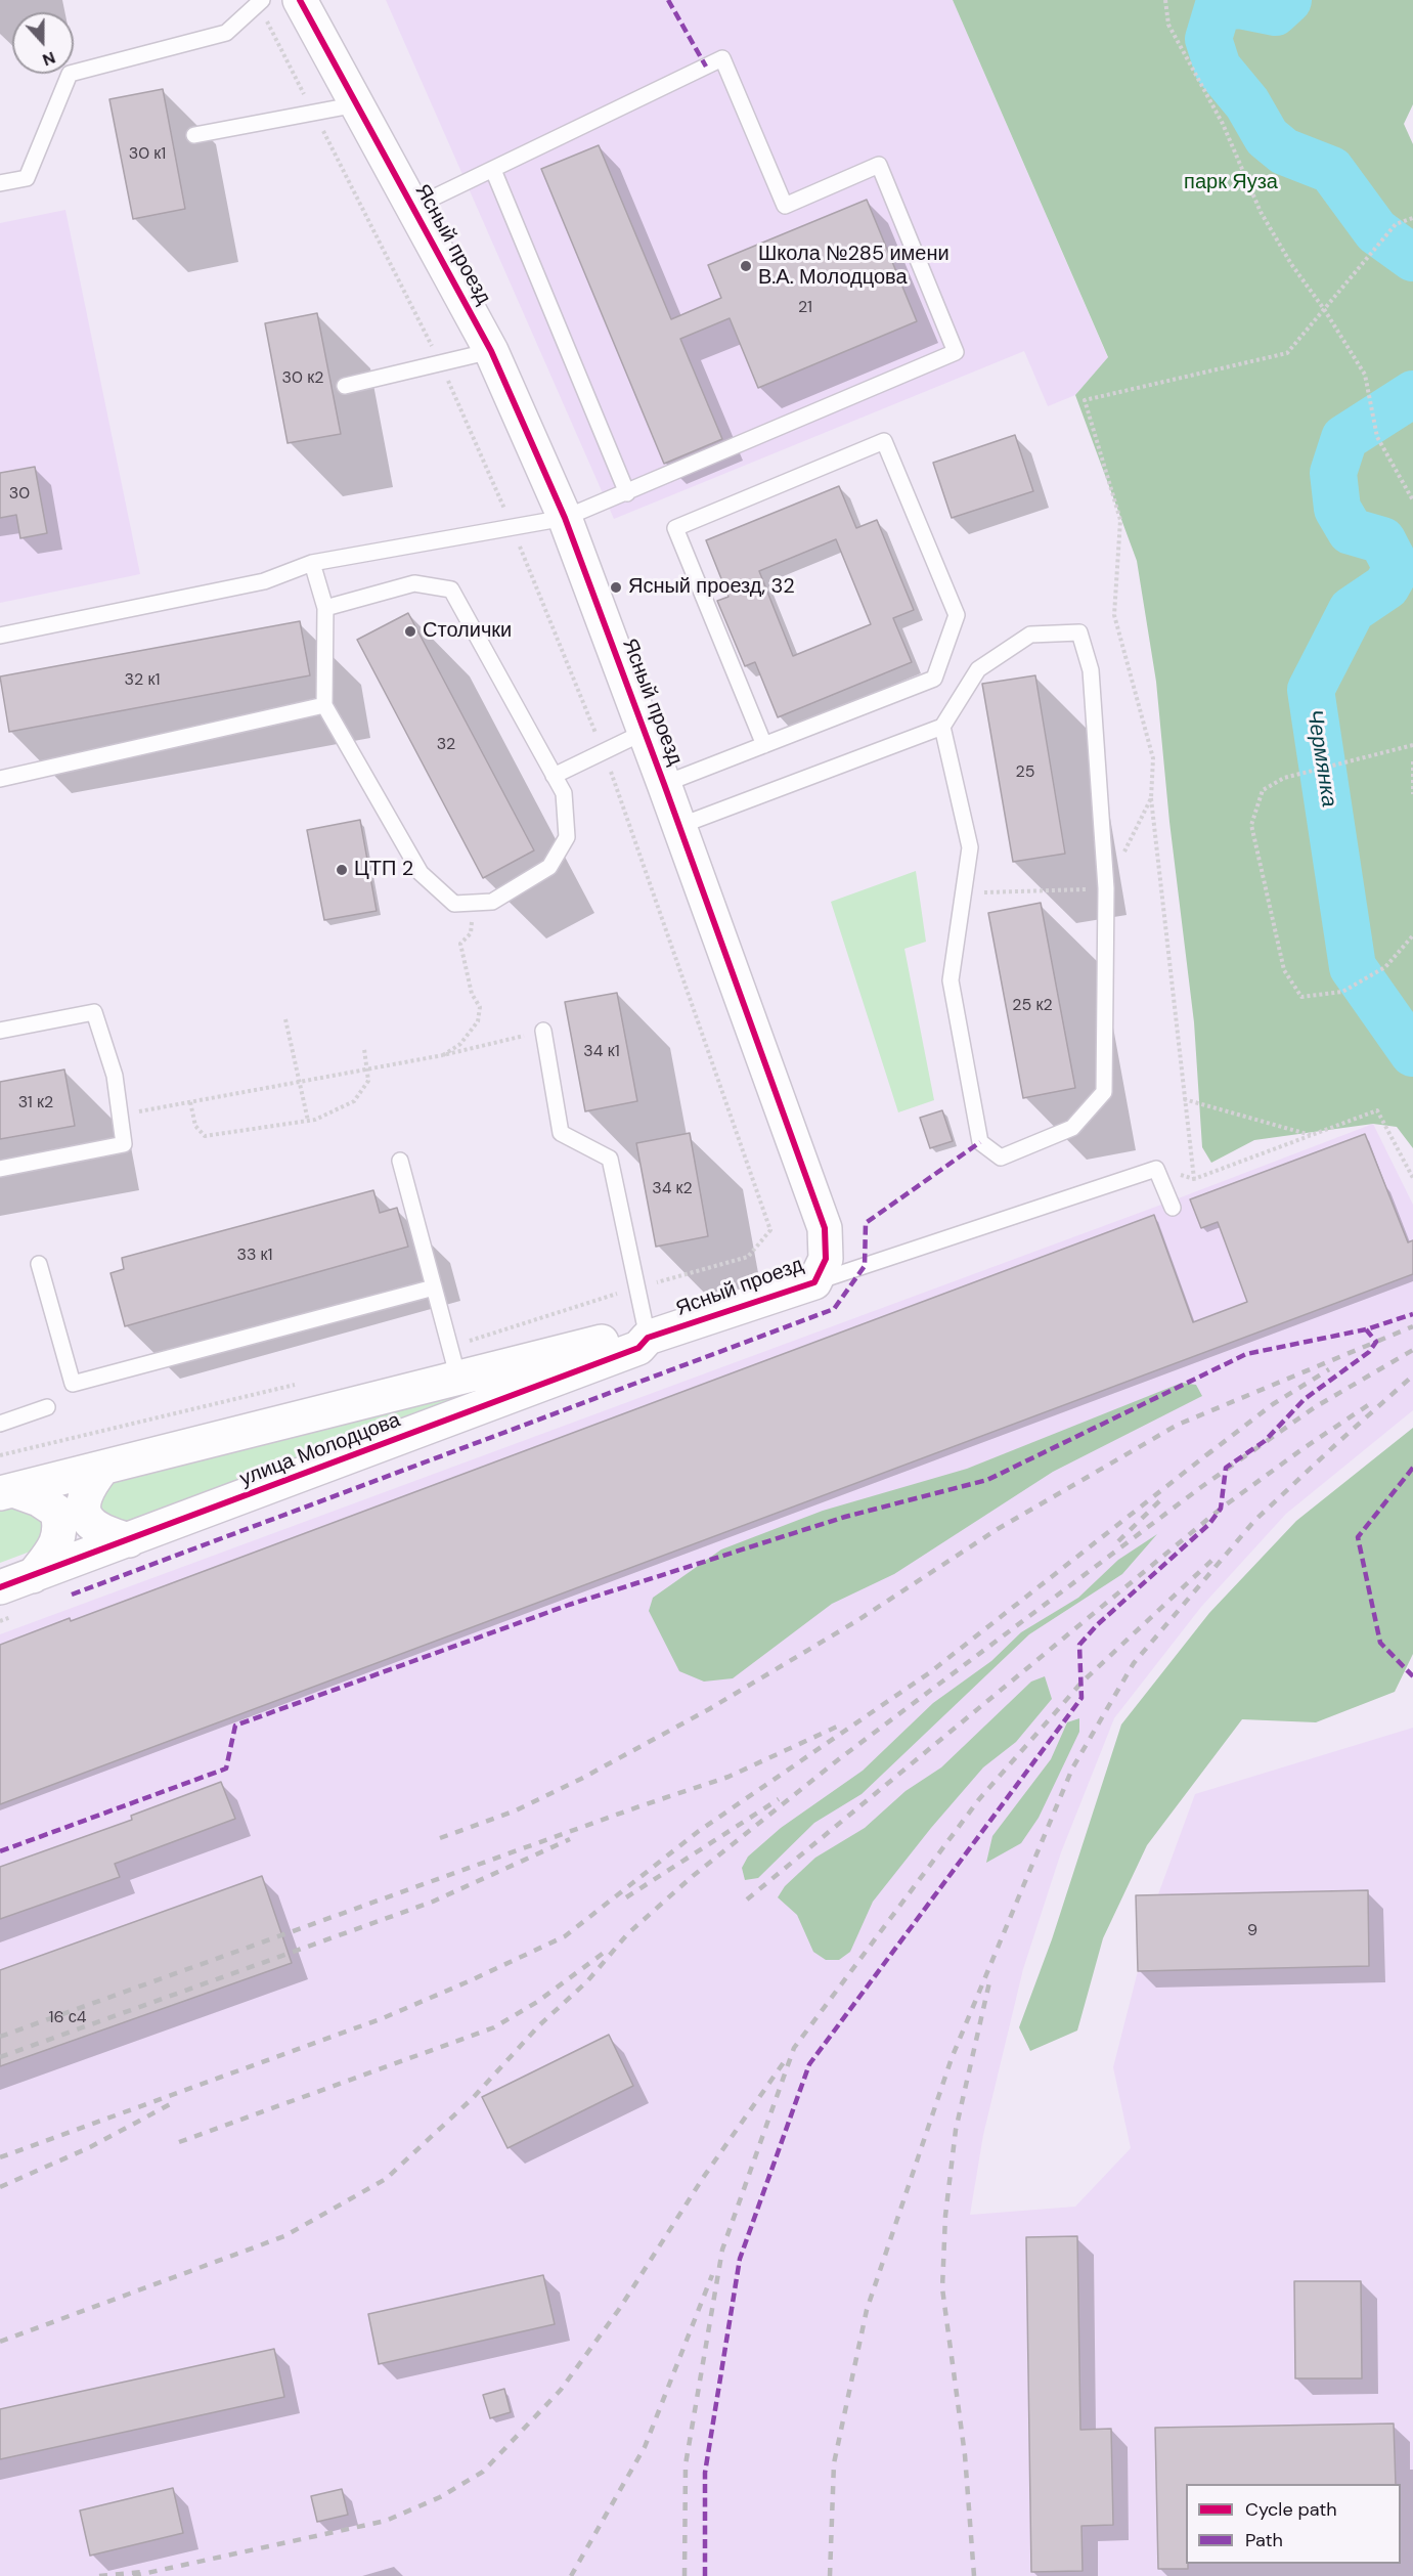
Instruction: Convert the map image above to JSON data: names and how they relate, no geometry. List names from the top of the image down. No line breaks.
{"streets":{"street":["Ясный проезд","улица Молодцова"]},"crossings":[["Ясный проезд","улица Молодцова"]],"water":["Чермянка"],"parks":["парк Яуза"],"places":["Школа №285 имени В.А. Молодцова","Ясный проезд, 32","Столички","ЦТП 2"],"house_numbers":["30 к1","21","30 к2","30","32 к1","32","25","25 к2","34 к1","31 к2","34 к2","33 к1","9","16 с4"],"legend":["Cycle path","Path"],"north":"bottom"}
